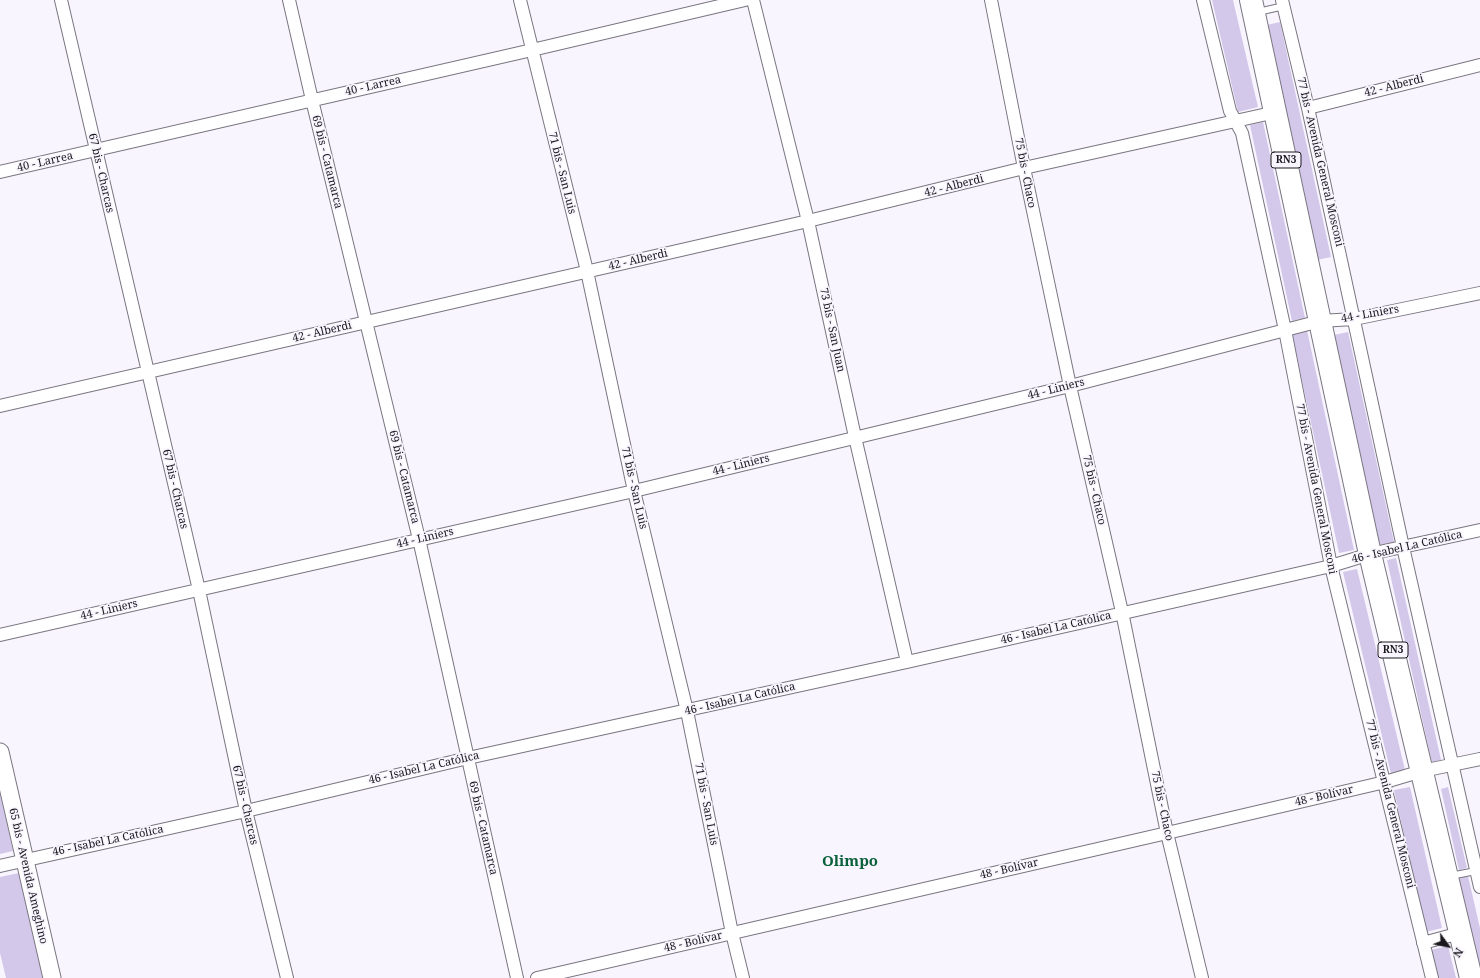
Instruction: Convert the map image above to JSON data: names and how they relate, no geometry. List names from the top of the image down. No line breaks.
{"streets":{"highway":["RN3"],"main road":["65 bis - Avenida Ameghino"],"street":["40 - Larrea","42 - Alberdi","69 bis - Catamarca","77 bis - Avenida General Mosconi","67 bis - Charcas","71 bis - San Luis","75 bis - Chaco","44 - Liniers","73 bis - San Juan","46 - Isabel La Católica","48 - Bolívar"]},"crossings":[["40 - Larrea","69 bis - Catamarca"],["40 - Larrea","67 bis - Charcas"],["40 - Larrea","71 bis - San Luis"],["42 - Alberdi","RN3"],["42 - Alberdi","69 bis - Catamarca"],["42 - Alberdi","77 bis - Avenida General Mosconi"],["42 - Alberdi","67 bis - Charcas"],["42 - Alberdi","71 bis - San Luis"],["42 - Alberdi","75 bis - Chaco"],["42 - Alberdi","73 bis - San Juan"],["RN3","44 - Liniers"],["RN3","46 - Isabel La Católica"],["RN3","48 - Bolívar"],["69 bis - Catamarca","44 - Liniers"],["69 bis - Catamarca","46 - Isabel La Católica"],["77 bis - Avenida General Mosconi","44 - Liniers"],["77 bis - Avenida General Mosconi","46 - Isabel La Católica"],["77 bis - Avenida General Mosconi","48 - Bolívar"],["67 bis - Charcas","44 - Liniers"],["67 bis - Charcas","46 - Isabel La Católica"],["71 bis - San Luis","44 - Liniers"],["71 bis - San Luis","46 - Isabel La Católica"],["71 bis - San Luis","48 - Bolívar"],["75 bis - Chaco","44 - Liniers"],["75 bis - Chaco","46 - Isabel La Católica"],["75 bis - Chaco","48 - Bolívar"],["44 - Liniers","73 bis - San Juan"],["73 bis - San Juan","46 - Isabel La Católica"],["46 - Isabel La Católica","65 bis - Avenida Ameghino"]],"districts":["Olimpo"],"north":"bottom right"}
